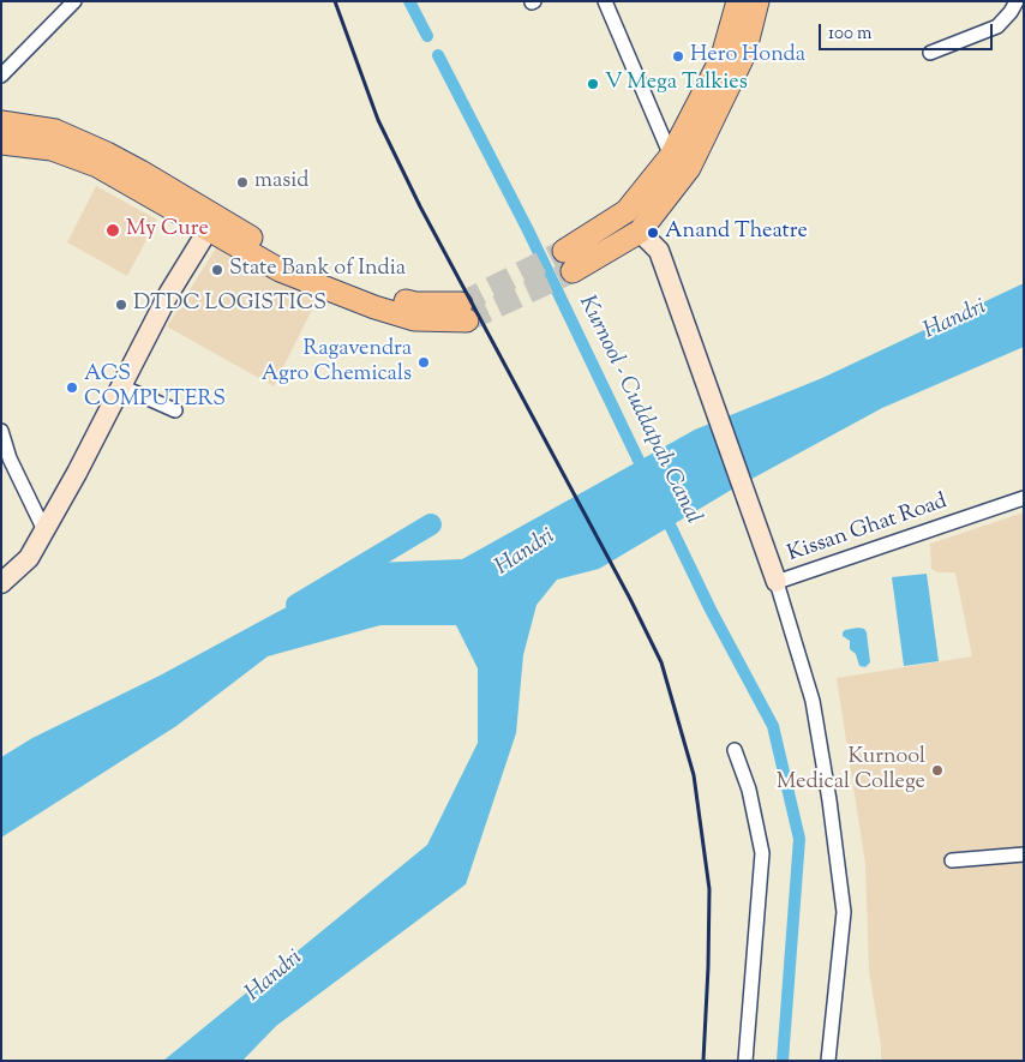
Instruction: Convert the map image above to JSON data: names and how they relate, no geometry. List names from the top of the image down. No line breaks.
{"streets":{"street":["Kissan Ghat Road"]},"water":["Handri","Kurnool - Cuddapah Canal"],"places":["Hero Honda","V Mega Talkies","masid","My Cure","Anand Theatre","State Bank of India","DTDC LOGISTICS","Ragavendra Agro Chemicals","ACS COMPUTERS","Kurnool Medical College"],"scale_bar":"100 m"}
